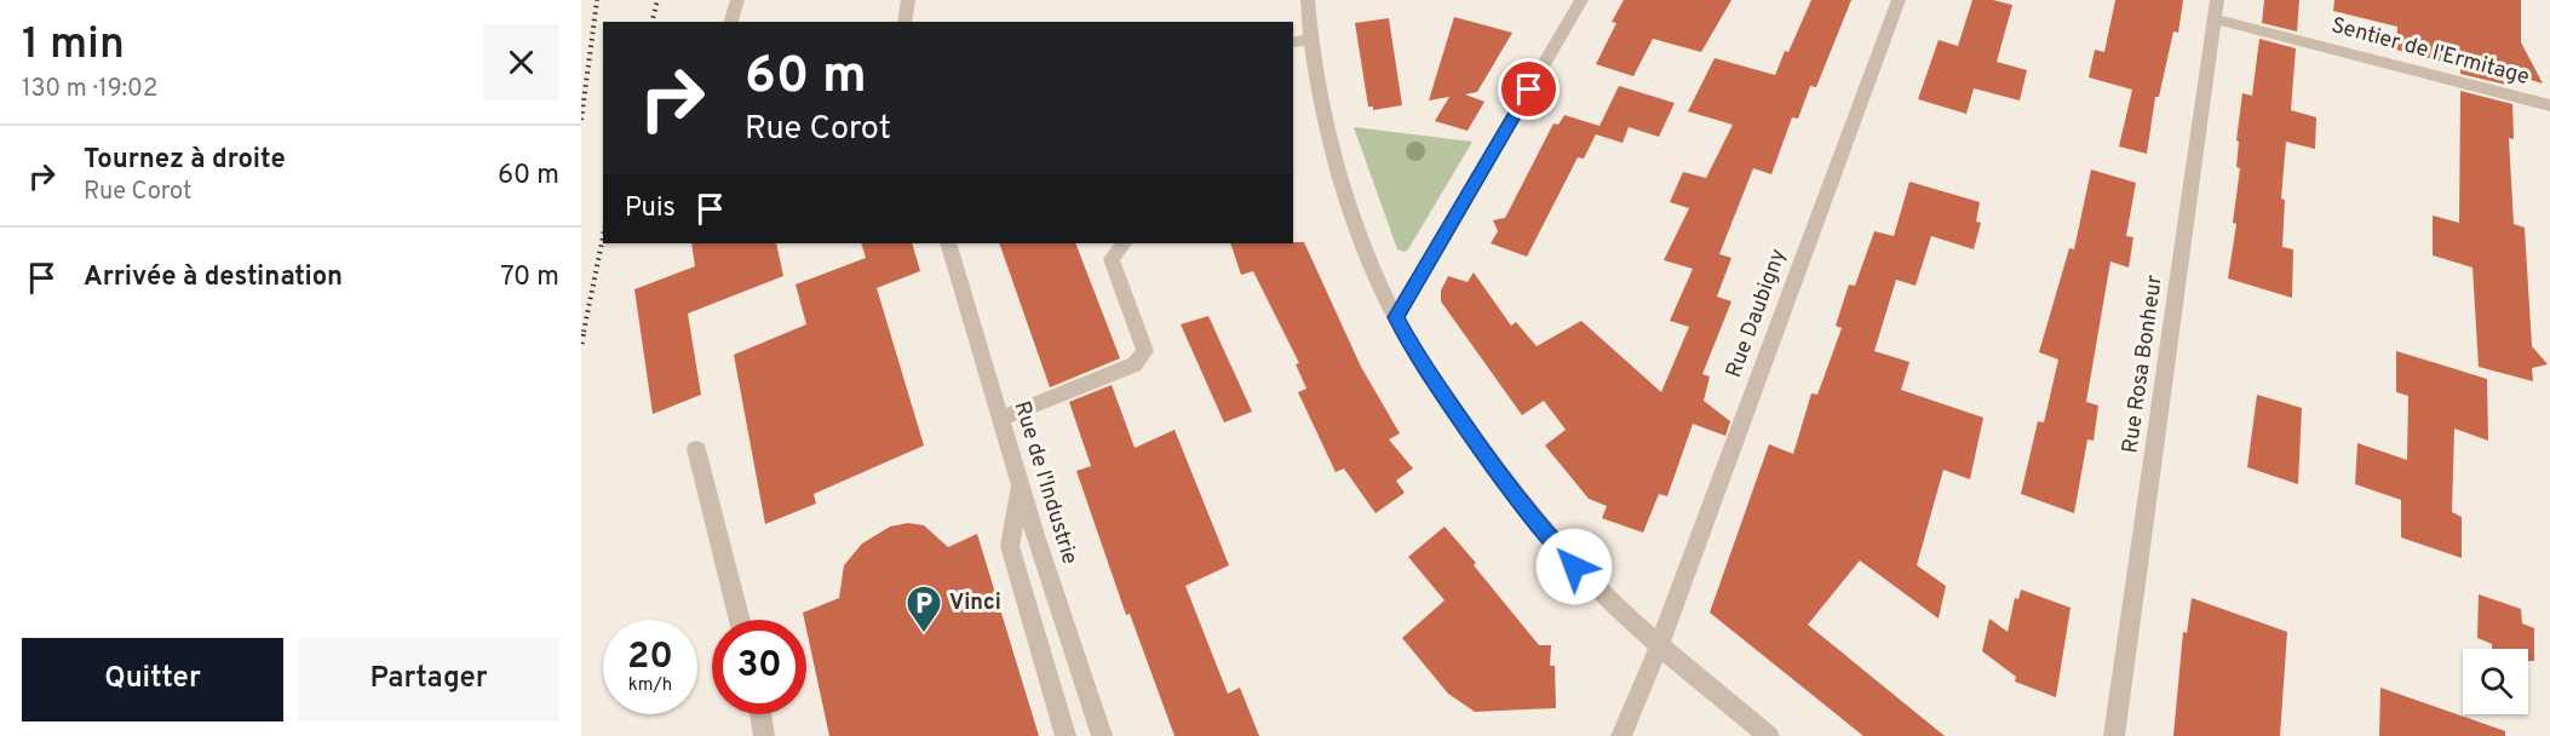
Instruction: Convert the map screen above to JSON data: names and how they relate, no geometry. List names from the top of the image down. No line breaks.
{"streets":{"street":["Sentier de l'Ermitage","Rue Daubigny","Rue Rosa Bonheur","Rue de l'Industrie"]},"crossings":[["Sentier de l'Ermitage","Rue Rosa Bonheur"]],"places":{"parking":["Vinci"]},"page":{"heading":["1 min","130 m · 19:02"],"turn":["60 m","Rue Corot"],"list":[{"name":"Tournez à droite","note":"Rue Corot","value":"60 m"},{"name":"Arrivée à destination","value":"70 m"}],"then":"Puis","speed":"20 km/h","limit":"30","buttons":["Quitter","Partager"]}}
